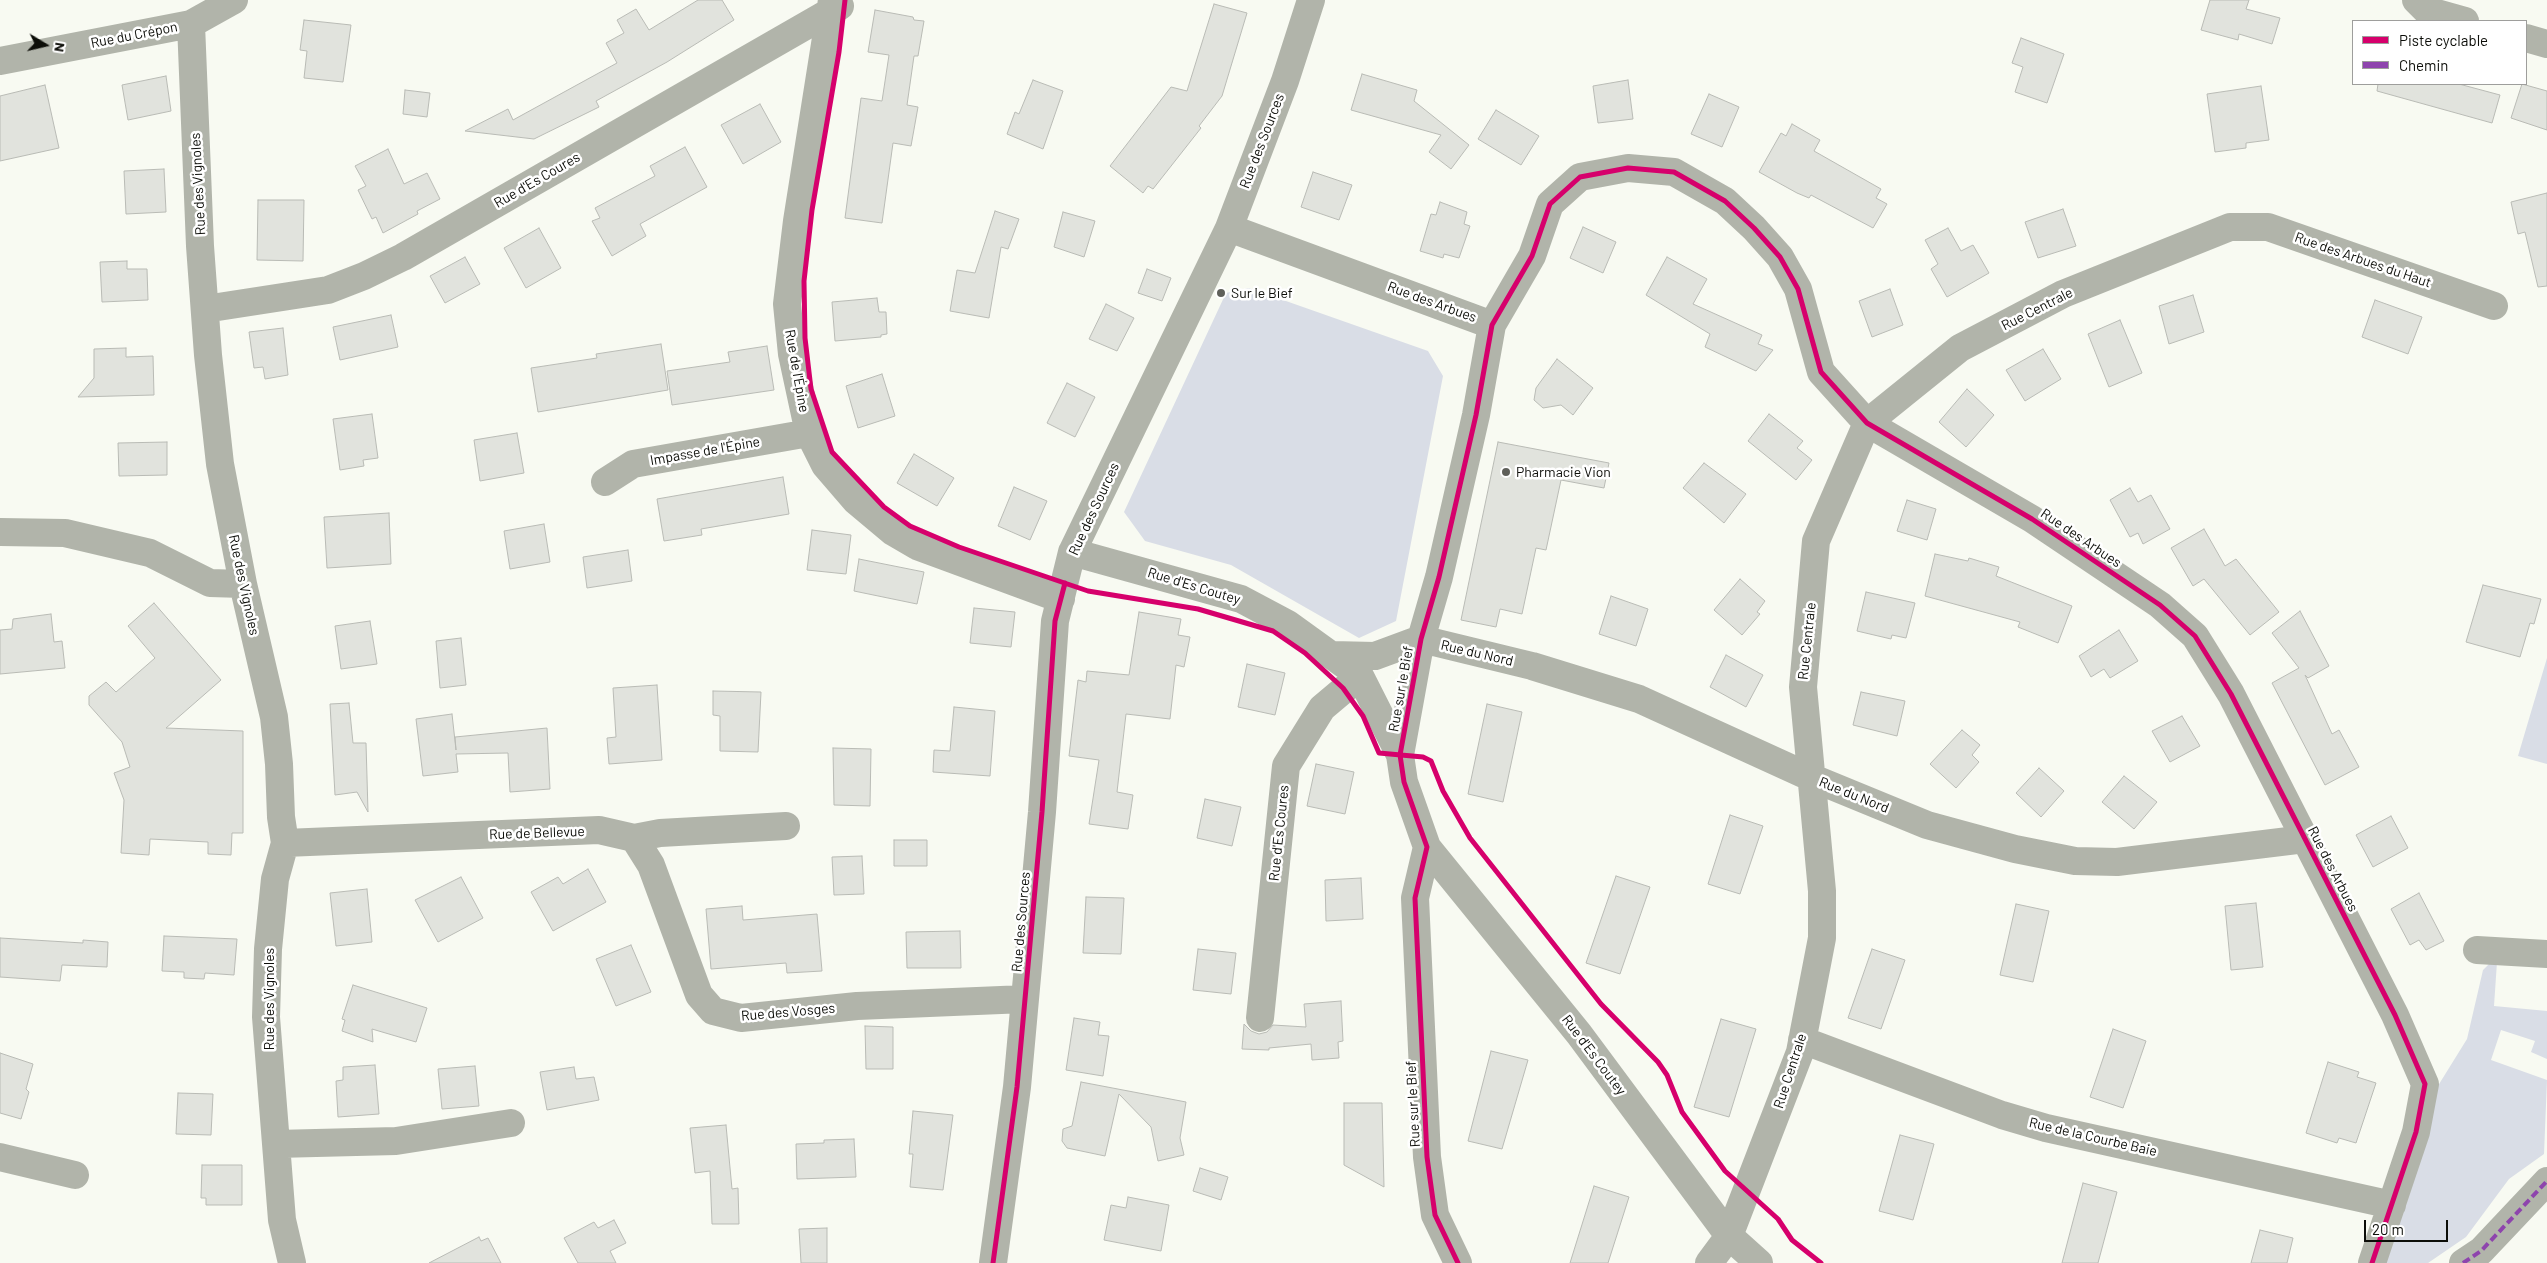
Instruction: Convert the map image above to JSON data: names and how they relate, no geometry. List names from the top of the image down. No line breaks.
{"streets":{"street":["Rue du Crépon","Rue des Sources","Rue d'Es Coures","Rue des Vignoles","Rue des Arbues du Haut","Rue des Arbues","Rue Centrale","Rue de l'Épine","Impasse de l'Épine","Rue d'Es Coutey","Rue du Nord","Rue sur le Bief","Rue de Bellevue","Rue des Vosges","Rue de la Courbe Baie"]},"crossings":[["Rue du Crépon","Rue des Vignoles"],["Rue des Sources","Rue des Arbues"],["Rue des Sources","Rue de l'Épine"],["Rue des Sources","Rue d'Es Coutey"],["Rue des Sources","Rue des Vosges"],["Rue d'Es Coures","Rue des Vignoles"],["Rue d'Es Coures","Rue de l'Épine"],["Rue d'Es Coures","Rue d'Es Coutey"],["Rue des Vignoles","Rue de Bellevue"],["Rue des Arbues du Haut","Rue Centrale"],["Rue des Arbues","Rue Centrale"],["Rue des Arbues","Rue du Nord"],["Rue des Arbues","Rue sur le Bief"],["Rue des Arbues","Rue de la Courbe Baie"],["Rue Centrale","Rue d'Es Coutey"],["Rue Centrale","Rue du Nord"],["Rue Centrale","Rue de la Courbe Baie"],["Rue de l'Épine","Impasse de l'Épine"],["Rue d'Es Coutey","Rue sur le Bief"],["Rue du Nord","Rue sur le Bief"],["Rue de Bellevue","Rue des Vosges"]],"places":["Sur le Bief","Pharmacie Vion"],"legend":["Piste cyclable","Chemin"],"scale_bar":"20 m","north":"right"}
